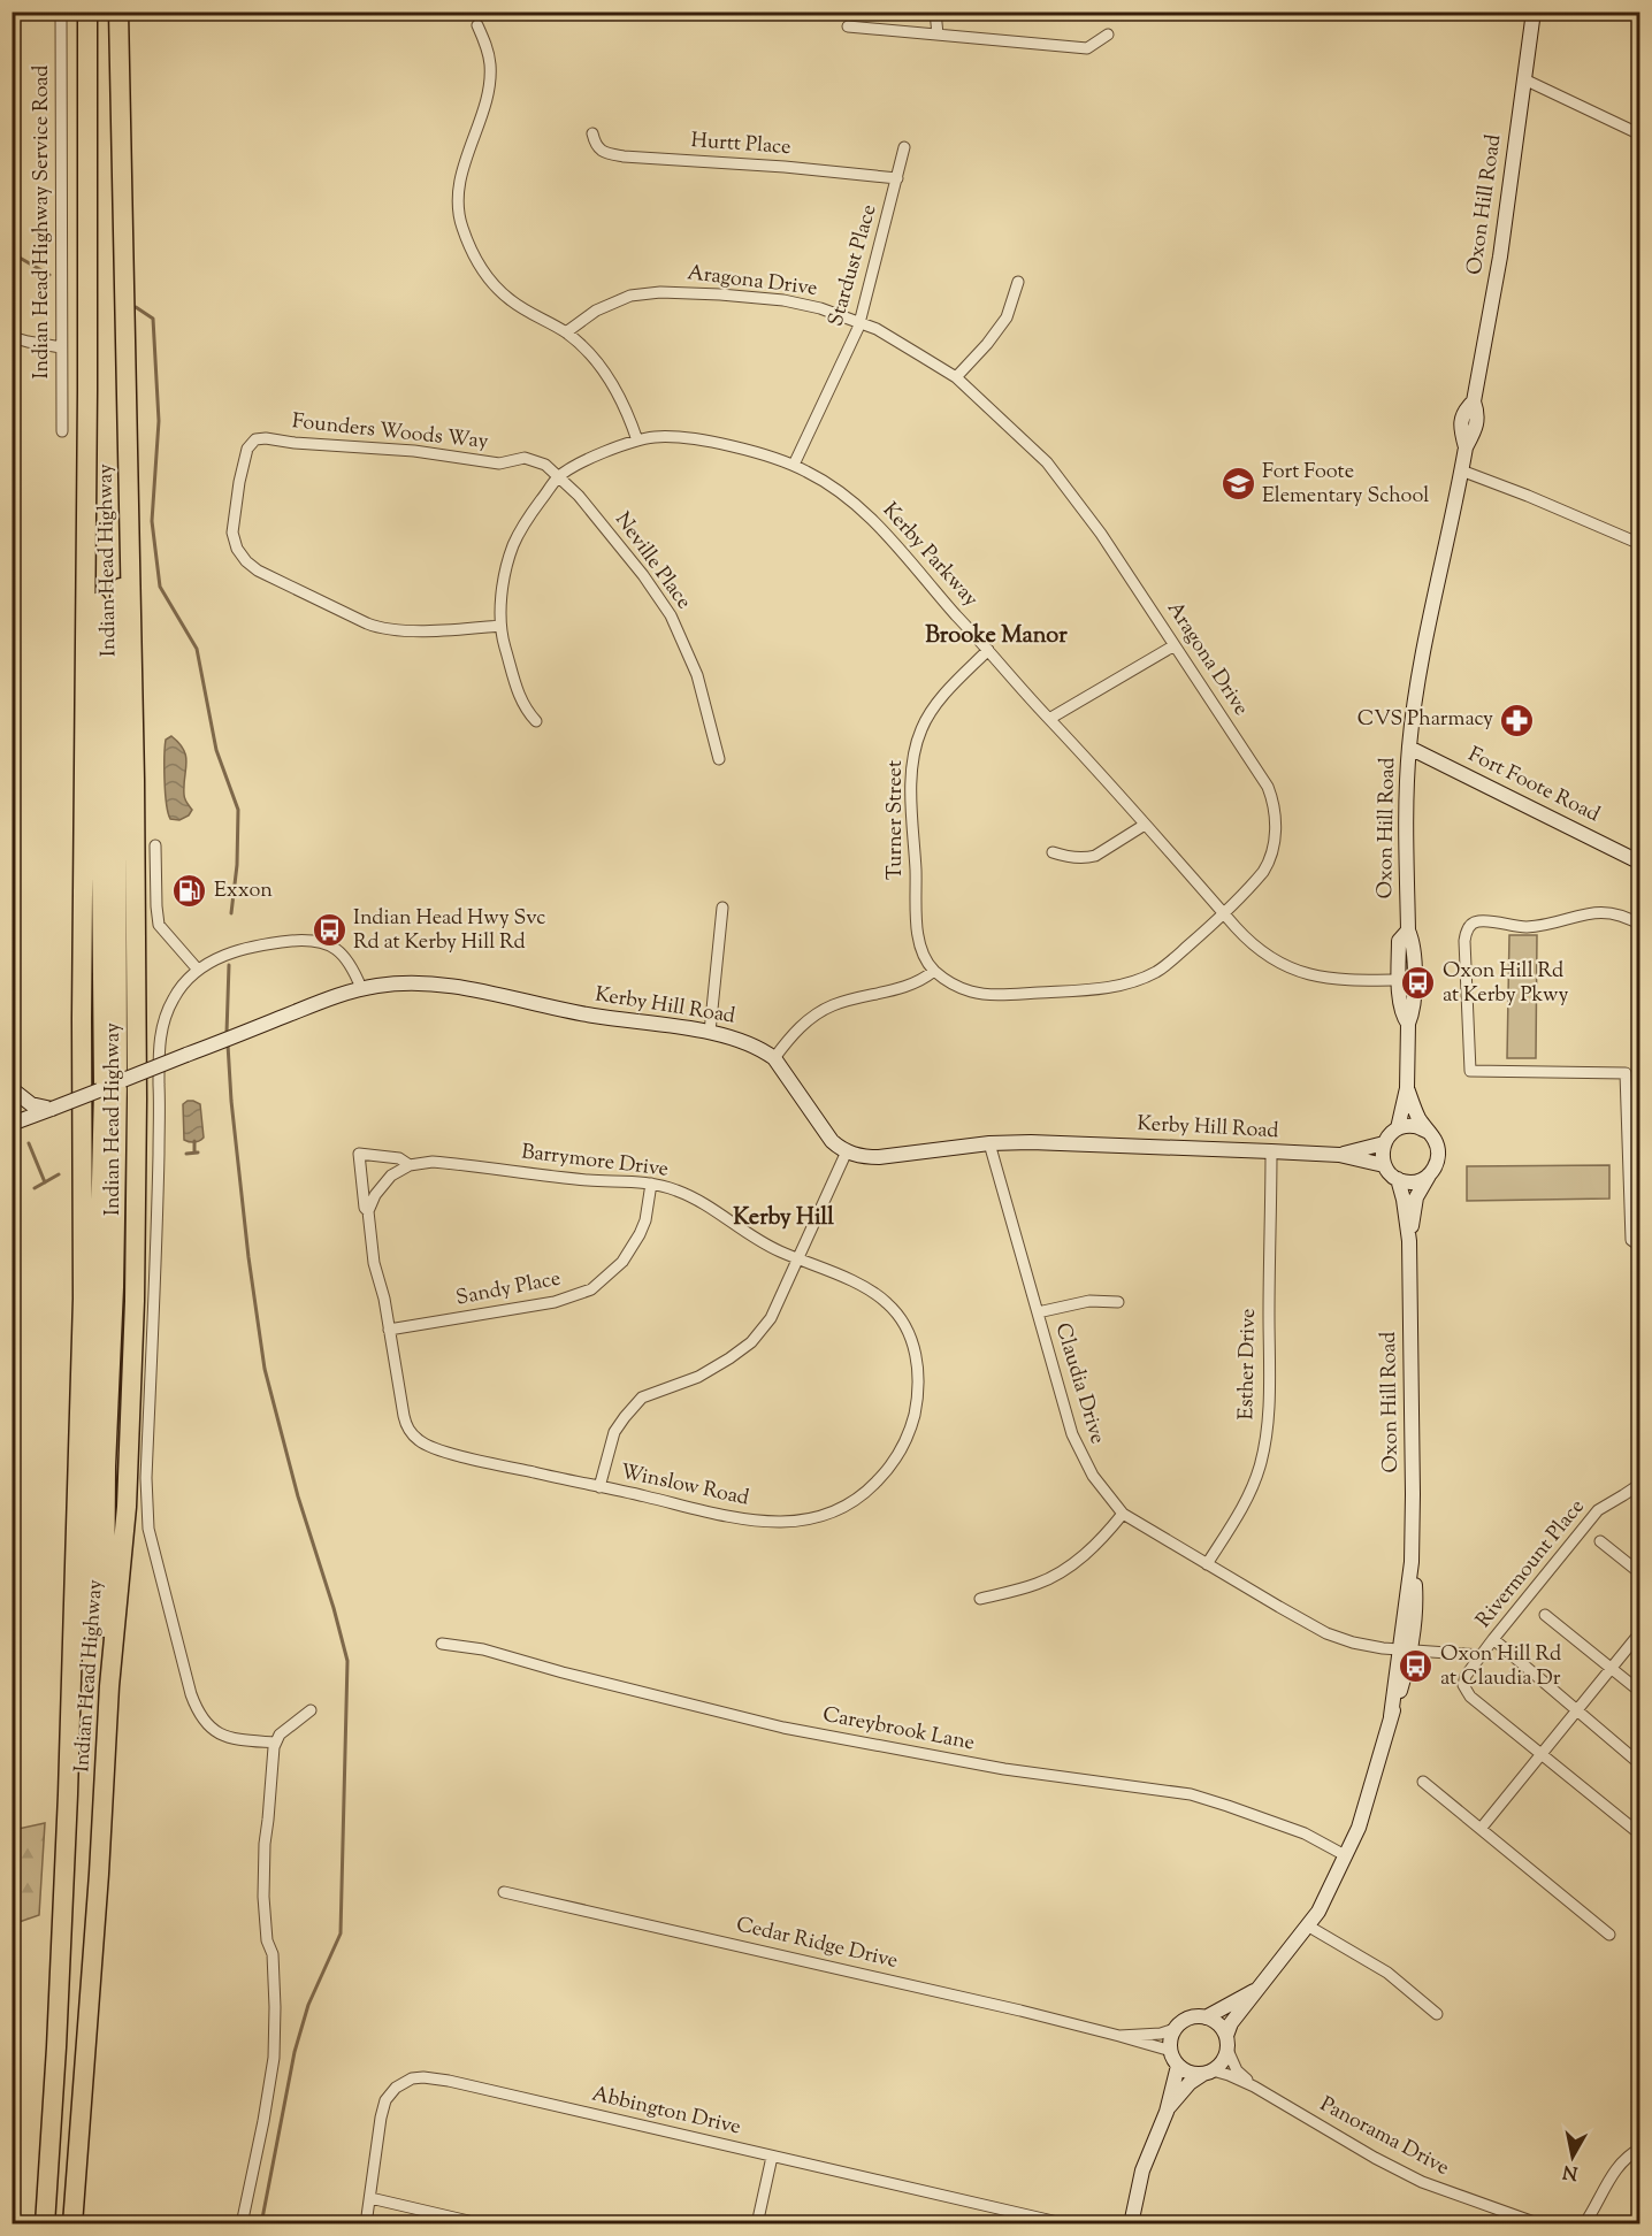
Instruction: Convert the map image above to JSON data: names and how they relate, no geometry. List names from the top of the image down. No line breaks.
{"streets":{"highway":["Indian Head Highway"],"main road":["Oxon Hill Road","Fort Foote Road","Kerby Hill Road"],"street":["Hurtt Place","Indian Head Highway Service Road","Stardust Place","Aragona Drive","Founders Woods Way","Kerby Parkway","Neville Place","Turner Street","Barrymore Drive","Sandy Place","Esther Drive","Claudia Drive","Winslow Road","Rivermount Place","Careybrook Lane","Cedar Ridge Drive","Abbington Drive","Panorama Drive"]},"crossings":[["Hurtt Place","Stardust Place"],["Oxon Hill Road","Kerby Parkway"],["Oxon Hill Road","Fort Foote Road"],["Oxon Hill Road","Kerby Hill Road"],["Oxon Hill Road","Claudia Drive"],["Oxon Hill Road","Careybrook Lane"],["Oxon Hill Road","Cedar Ridge Drive"],["Oxon Hill Road","Panorama Drive"],["Stardust Place","Aragona Drive"],["Stardust Place","Kerby Parkway"],["Aragona Drive","Kerby Parkway"],["Aragona Drive","Turner Street"],["Founders Woods Way","Kerby Parkway"],["Founders Woods Way","Neville Place"],["Kerby Parkway","Neville Place"],["Kerby Parkway","Turner Street"],["Kerby Hill Road","Esther Drive"],["Kerby Hill Road","Claudia Drive"],["Barrymore Drive","Sandy Place"],["Barrymore Drive","Winslow Road"],["Sandy Place","Winslow Road"],["Esther Drive","Claudia Drive"],["Claudia Drive","Rivermount Place"],["Cedar Ridge Drive","Panorama Drive"]],"districts":["Brooke Manor","Kerby Hill"],"places":{"school or university":["Fort Foote Elementary School"],"pharmacy":["CVS Pharmacy"],"fuel station":["Exxon"],"bus stop":["Indian Head Hwy Svc Rd at Kerby Hill Rd","Oxon Hill Rd at Kerby Pkwy","Oxon Hill Rd at Claudia Dr"]},"north":"bottom"}
